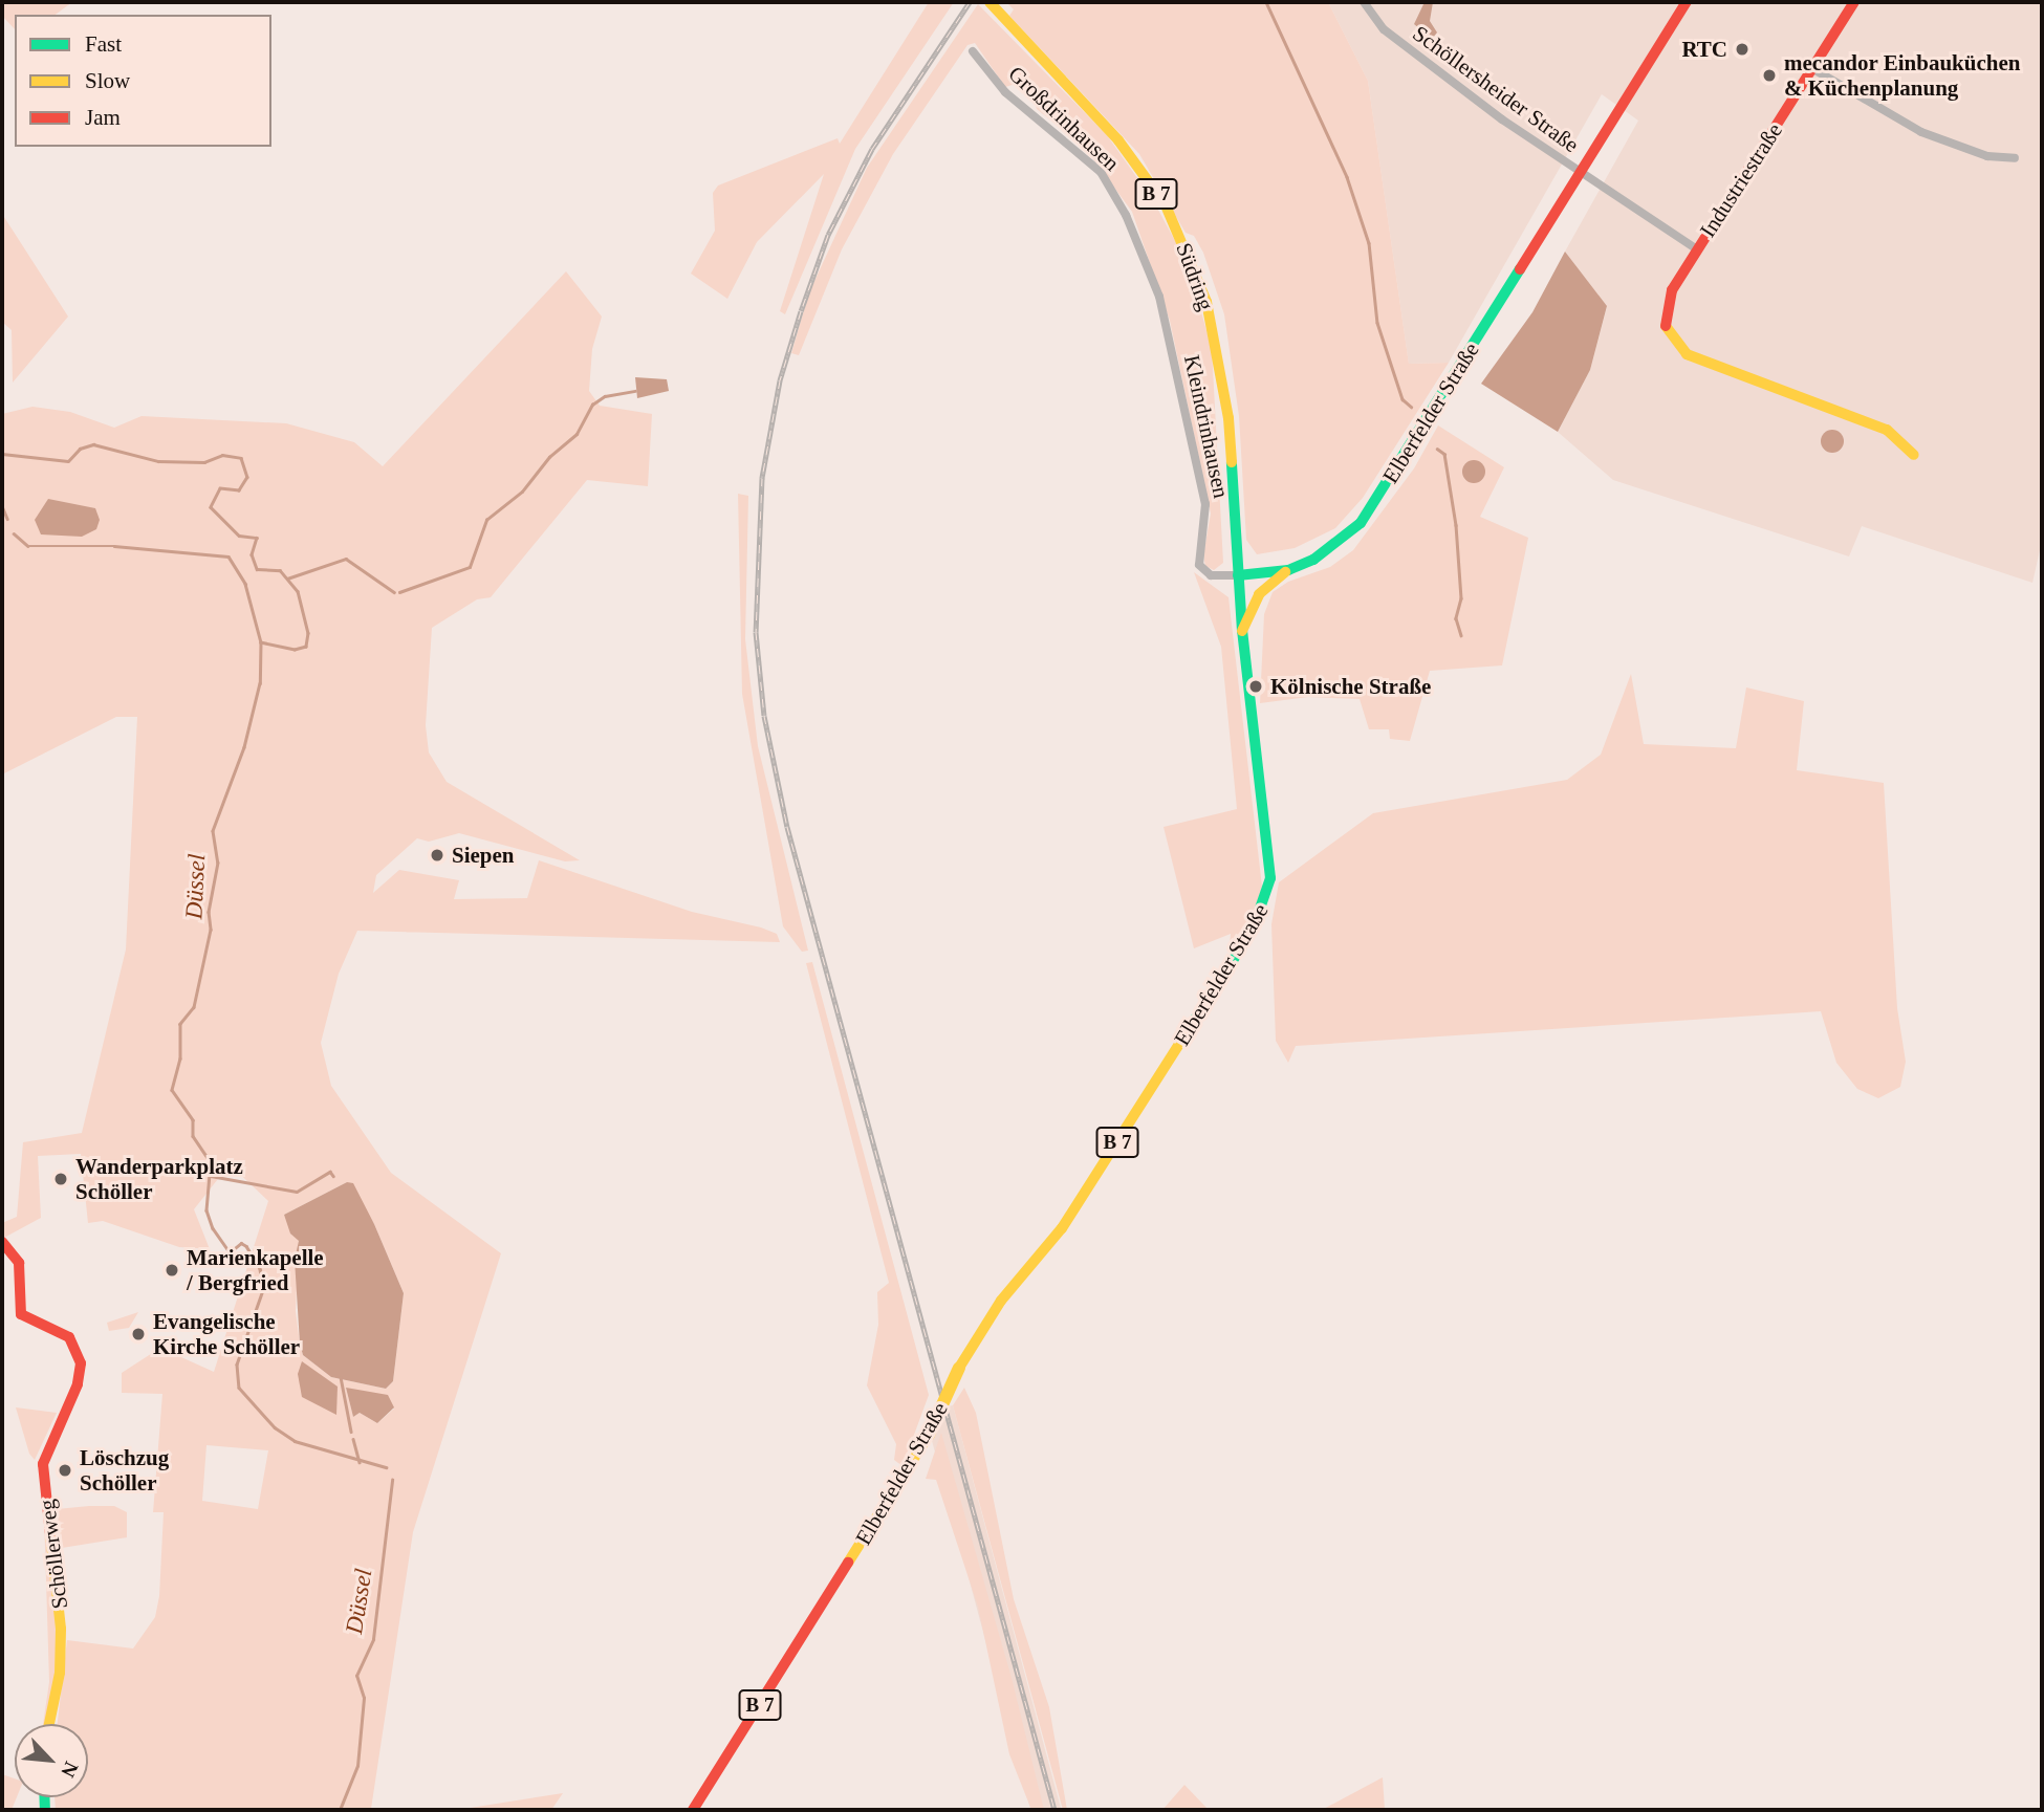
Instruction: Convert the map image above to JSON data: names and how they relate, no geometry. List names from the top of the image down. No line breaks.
{"streets":{"street":["Schöllersheider Straße","Großdrinhausen","Industriestraße","B 7","Südring","Elberfelder Straße","Kleindrinhausen","Schöllerweg"]},"crossings":[["Schöllersheider Straße","Industriestraße"],["Schöllersheider Straße","Elberfelder Straße"],["Großdrinhausen","Kleindrinhausen"],["Industriestraße","Elberfelder Straße"],["Südring","Elberfelder Straße"],["Südring","Kleindrinhausen"],["Elberfelder Straße","Kleindrinhausen"]],"water":["Düssel"],"places":["RTC","mecandor Einbauküchen & Küchenplanung","Kölnische Straße","Siepen","Wanderparkplatz Schöller","Marienkapelle / Bergfried","Evangelische Kirche Schöller","Löschzug Schöller"],"legend":["Fast","Slow","Jam"],"north":"bottom right"}
